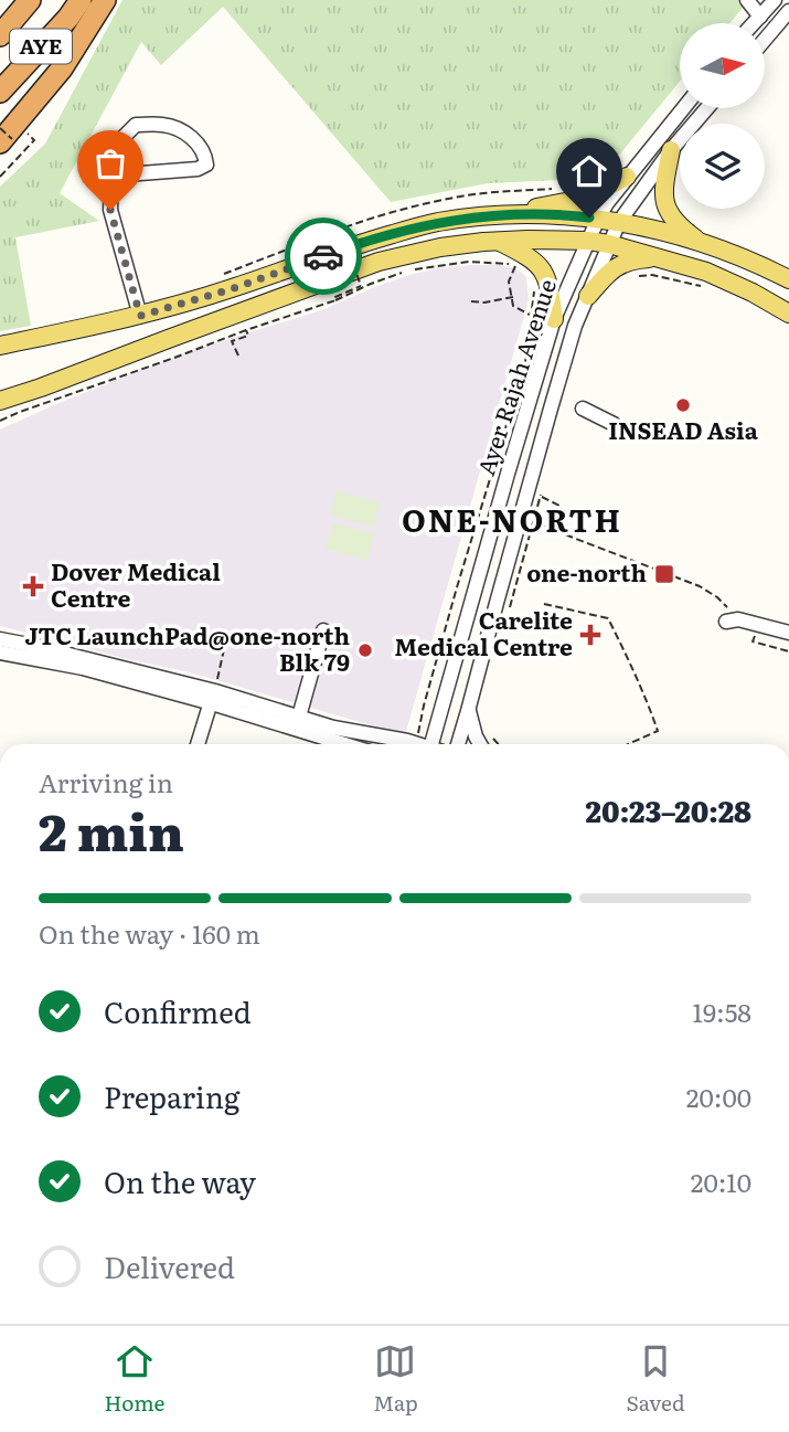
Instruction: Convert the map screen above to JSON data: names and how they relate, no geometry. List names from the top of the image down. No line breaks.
{"streets":{"highway":["AYE"],"street":["Ayer Rajah Avenue"]},"districts":["ONE-NORTH"],"places":{"other":["INSEAD Asia","JTC LaunchPad@one-north Blk 79"],"transit":["one-north"],"health":["Dover Medical Centre","Carelite Medical Centre"]},"north":"right","page":{"heading":["2 min","Arriving in","20:23–20:28"],"bar":"On the way · 160 m","list":[["Confirmed","19:58"],["Preparing","20:00"],["On the way","20:10"],"Delivered"],"tabs":["Home","Map","Saved"]}}
